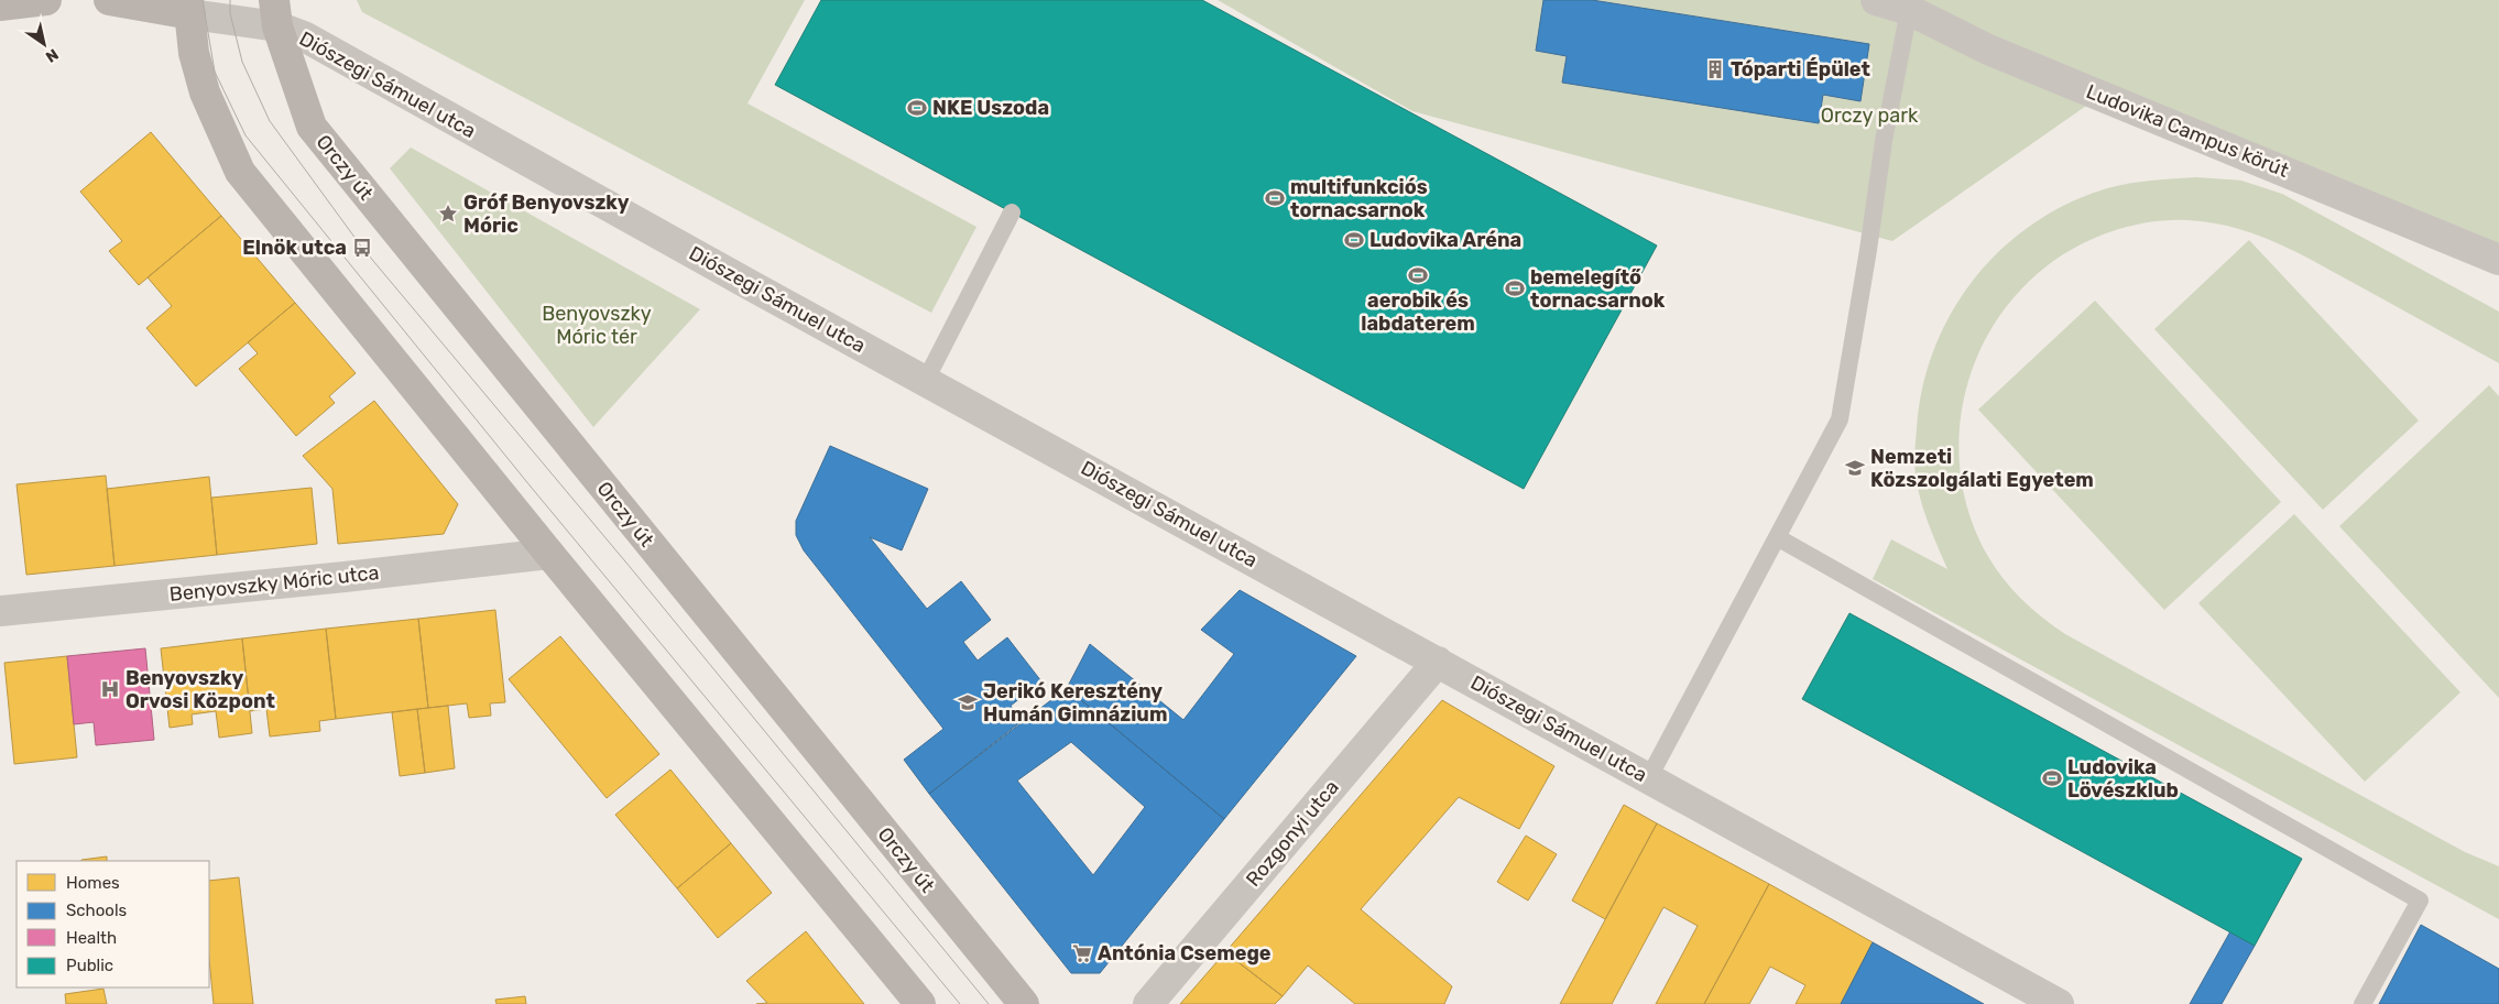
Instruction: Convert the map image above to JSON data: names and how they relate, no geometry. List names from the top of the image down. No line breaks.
{"streets":{"street":["Diószegi Sámuel utca","Ludovika Campus körút","Orczy út","Benyovszky Móric utca","Rozgonyi utca"]},"crossings":[["Diószegi Sámuel utca","Orczy út"],["Diószegi Sámuel utca","Rozgonyi utca"]],"parks":["Orczy park","Benyovszky Móric tér"],"places":{"building":["Tóparti Épület"],"sports":["NKE Uszoda","multifunkciós tornacsarnok","Ludovika Aréna","aerobik és labdaterem","bemelegítő tornacsarnok","Ludovika Lövészklub"],"place":["Gróf Benyovszky Móric"],"bus stop":["Elnök utca"],"school or university":["Nemzeti Közszolgálati Egyetem","Jerikó Keresztény Humán Gimnázium"],"hospital":["Benyovszky Orvosi Központ"],"supermarket":["Antónia Csemege"]},"legend":["Homes","Schools","Health","Public"],"north":"bottom right"}
